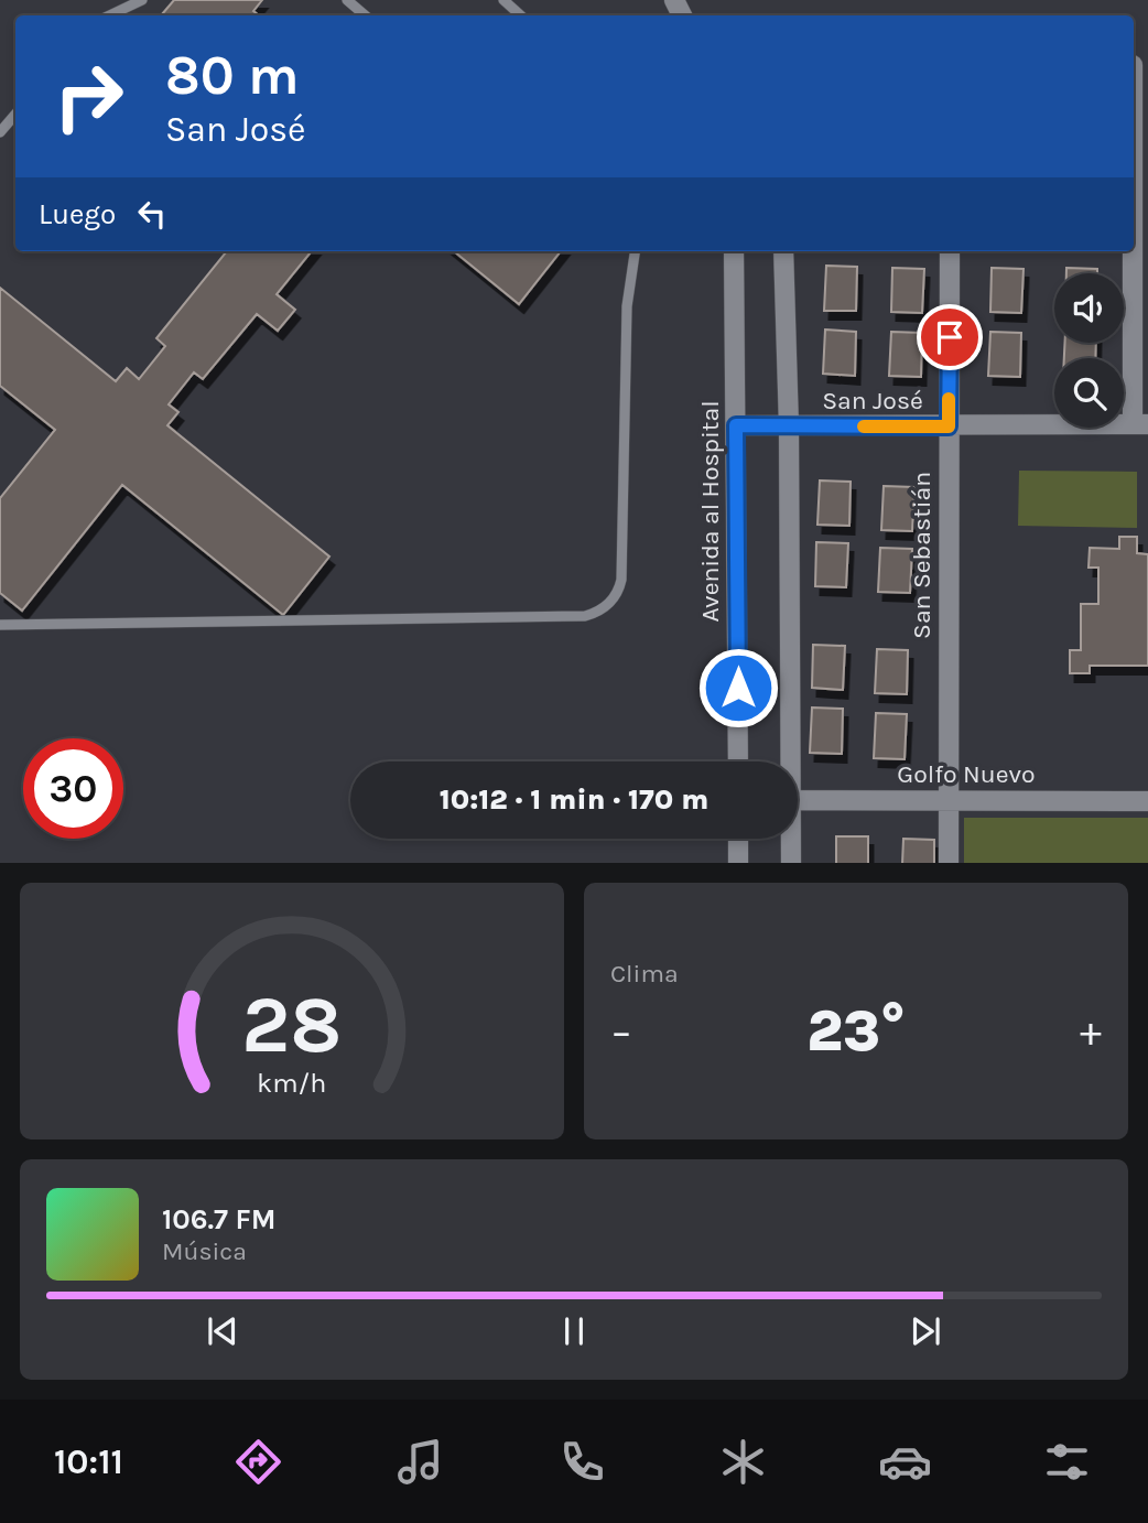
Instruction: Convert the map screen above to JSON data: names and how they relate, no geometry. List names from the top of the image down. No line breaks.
{"streets":{"street":["San José","Avenida al Hospital","San Sebastián","Golfo Nuevo"]},"crossings":[["San José","Avenida al Hospital"],["San José","San Sebastián"],["San Sebastián","Golfo Nuevo"]],"page":{"turn":["80 m","San José"],"then":"Luego","limit":"30","trip":"10:12 · 1 min · 170 m","tile":"Clima","heat":["−","23°","+"],"song":["106.7 FM","Música"],"tabs":"10:11","gauge":["28","km/h"]}}
